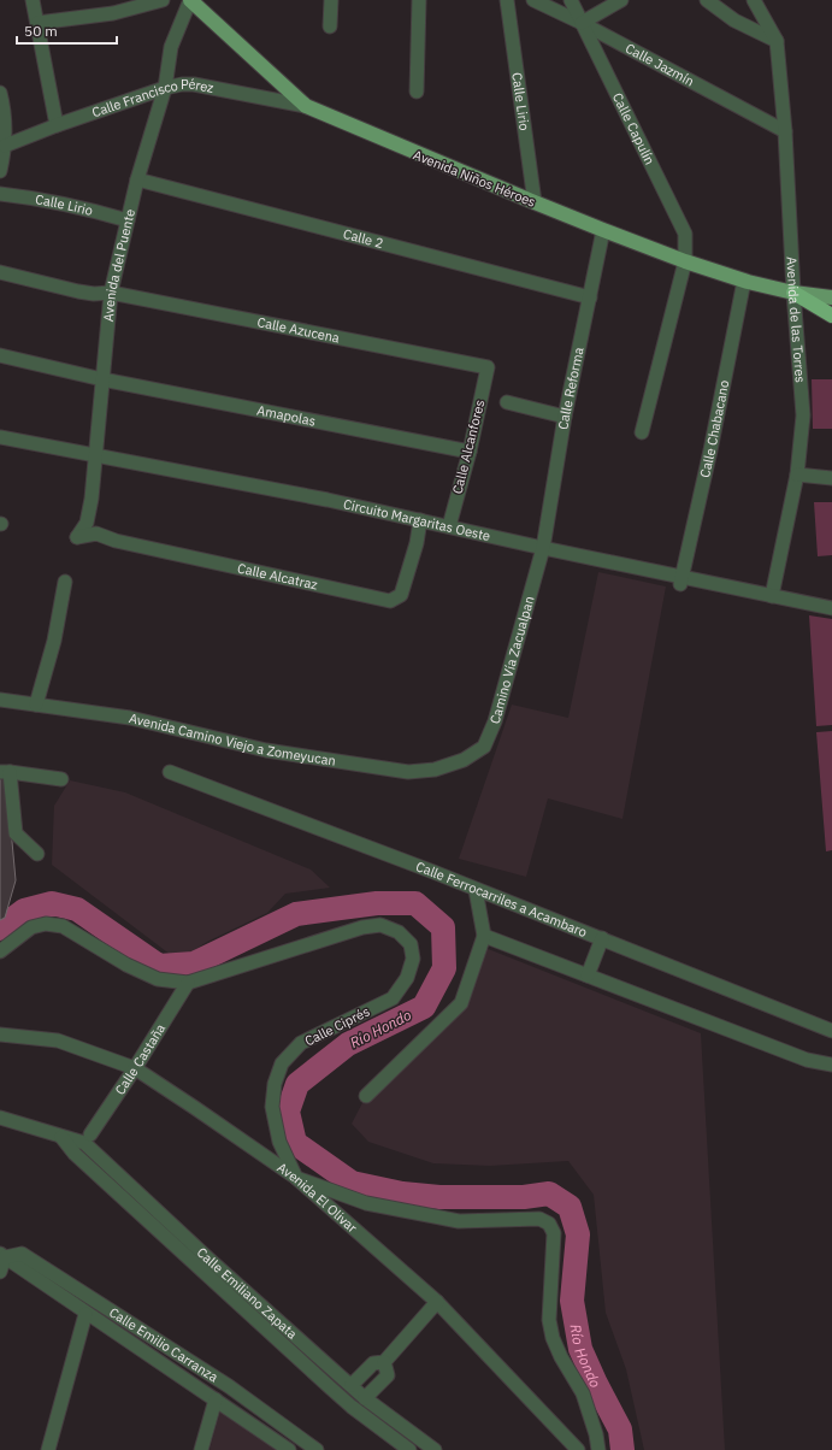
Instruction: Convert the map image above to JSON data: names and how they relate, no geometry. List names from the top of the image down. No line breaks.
{"streets":{"main road":["Avenida Niños Héroes"],"street":["Calle Jazmín","Calle Lirio","Calle Francisco Pérez","Calle Capulín","Calle 2","Avenida del Puente","Avenida de las Torres","Calle Azucena","Calle Reforma","Amapolas","Calle Chabacano","Calle Alcanfores","Circuito Margaritas Oeste","Calle Alcatraz","Camino Vía Zacualpan","Avenida Camino Viejo a Zomeyucan","Calle Ferrocarriles a Acambaro","Calle Ciprés","Calle Castaña","Avenida El Olivar","Calle Emiliano Zapata","Calle Emilio Carranza"]},"crossings":[["Calle Jazmín","Calle Capulín"],["Calle Jazmín","Avenida de las Torres"],["Calle Lirio","Avenida Niños Héroes"],["Calle Lirio","Avenida del Puente"],["Calle Francisco Pérez","Avenida Niños Héroes"],["Calle Francisco Pérez","Avenida del Puente"],["Calle Capulín","Avenida Niños Héroes"],["Avenida Niños Héroes","Avenida del Puente"],["Avenida Niños Héroes","Avenida de las Torres"],["Avenida Niños Héroes","Calle Reforma"],["Avenida Niños Héroes","Calle Chabacano"],["Calle 2","Avenida del Puente"],["Calle 2","Calle Reforma"],["Avenida del Puente","Calle Azucena"],["Avenida del Puente","Amapolas"],["Avenida del Puente","Circuito Margaritas Oeste"],["Avenida del Puente","Calle Alcatraz"],["Avenida de las Torres","Circuito Margaritas Oeste"],["Calle Azucena","Calle Alcanfores"],["Calle Reforma","Circuito Margaritas Oeste"],["Calle Reforma","Camino Vía Zacualpan"],["Amapolas","Calle Alcanfores"],["Calle Chabacano","Circuito Margaritas Oeste"],["Calle Alcanfores","Circuito Margaritas Oeste"],["Circuito Margaritas Oeste","Calle Alcatraz"],["Circuito Margaritas Oeste","Camino Vía Zacualpan"],["Camino Vía Zacualpan","Avenida Camino Viejo a Zomeyucan"],["Calle Ciprés","Calle Castaña"],["Calle Ciprés","Avenida El Olivar"],["Calle Castaña","Avenida El Olivar"]],"water":["Río Hondo"],"scale_bar":"50 m"}
